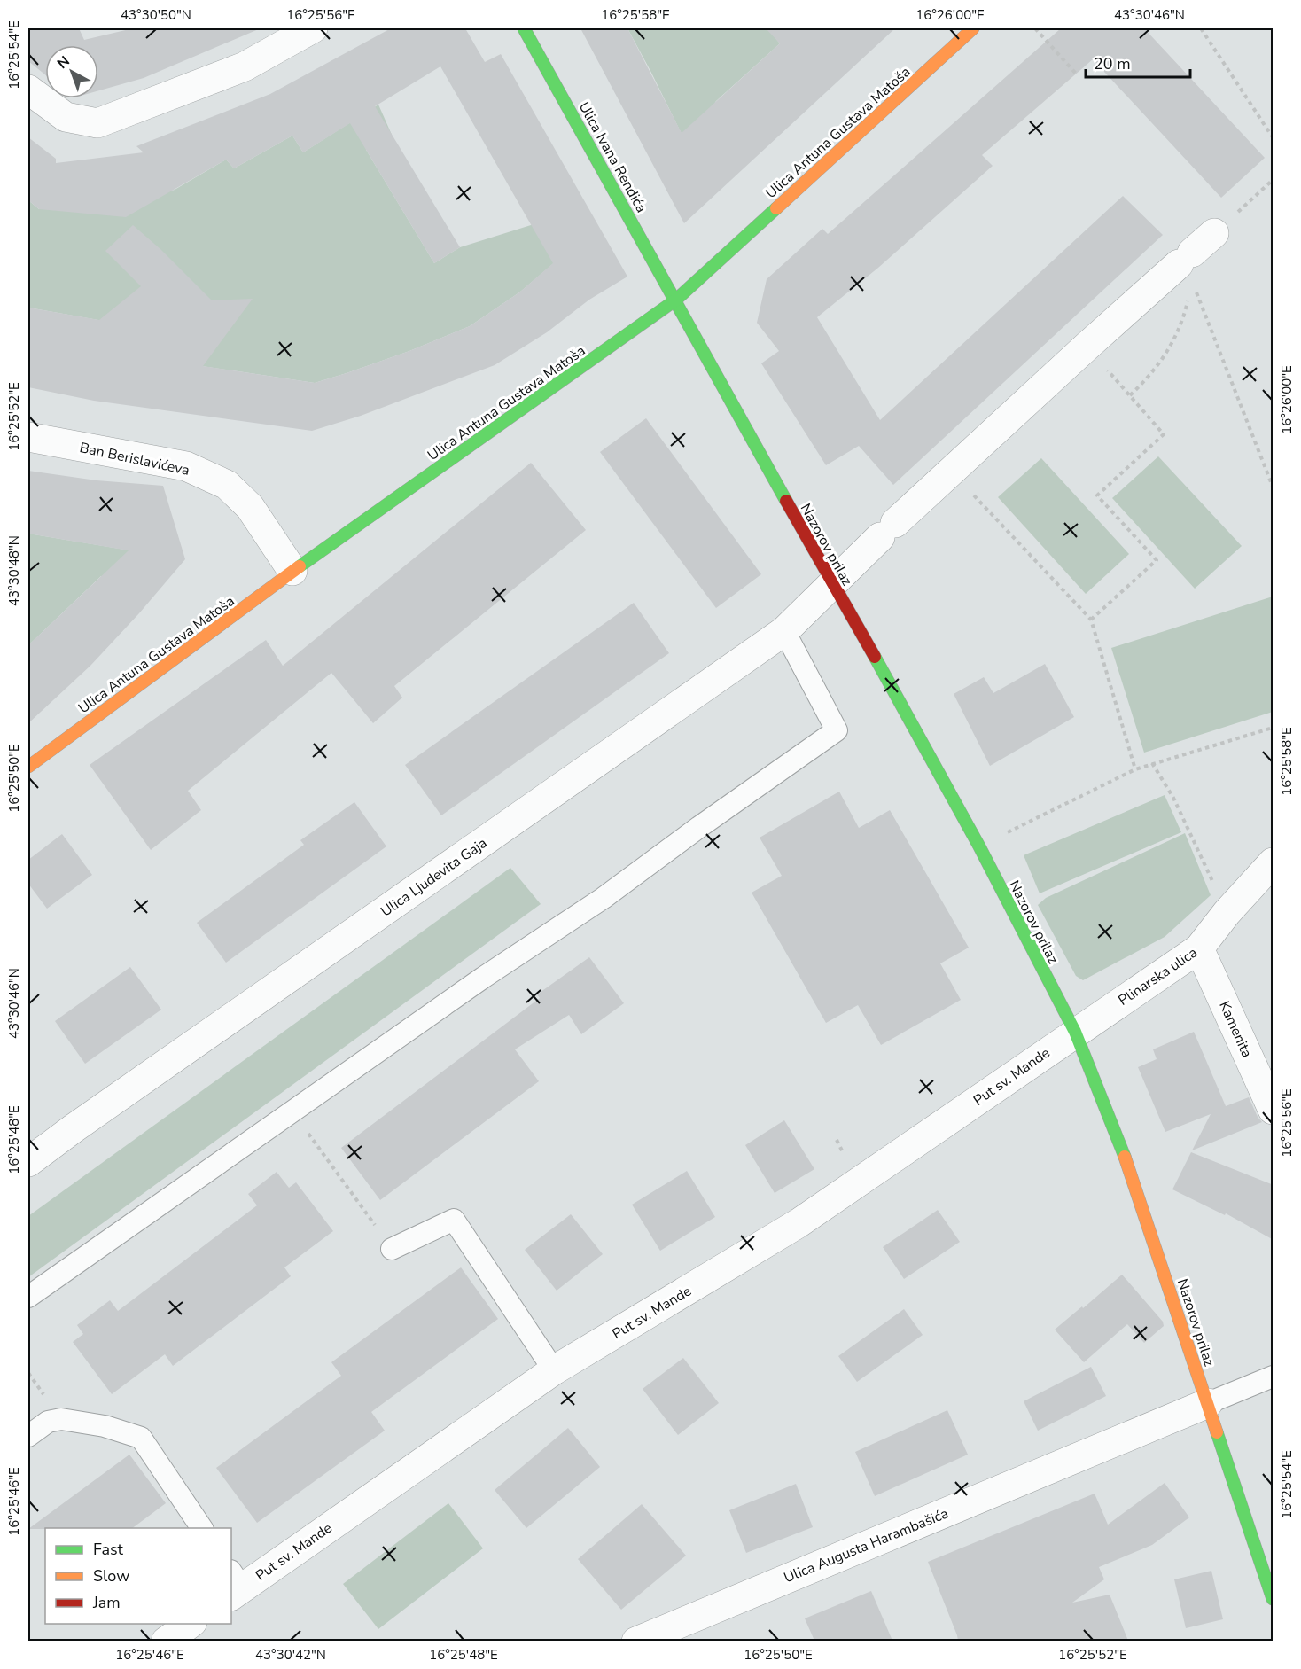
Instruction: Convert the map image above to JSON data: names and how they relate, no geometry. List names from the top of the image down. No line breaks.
{"streets":{"street":["Ulica Antuna Gustava Matoša","Ulica Ivana Rendića","Ban Berislavićeva","Nazorov prilaz","Ulica Ljudevita Gaja","Plinarska ulica","Kamenita","Put sv. Mande","Ulica Augusta Harambašića"]},"crossings":[["Ulica Antuna Gustava Matoša","Ulica Ivana Rendića"],["Ulica Antuna Gustava Matoša","Ban Berislavićeva"],["Ulica Antuna Gustava Matoša","Nazorov prilaz"],["Ulica Ivana Rendića","Nazorov prilaz"],["Nazorov prilaz","Ulica Ljudevita Gaja"],["Nazorov prilaz","Plinarska ulica"],["Nazorov prilaz","Put sv. Mande"],["Nazorov prilaz","Ulica Augusta Harambašića"],["Plinarska ulica","Kamenita"],["Plinarska ulica","Put sv. Mande"]],"legend":["Fast","Slow","Jam"],"scale_bar":"20 m","north":"top left","coordinates":["43°30'50\"N","16°25'56\"E","16°25'58\"E","16°26'00\"E","43°30'46\"N","16°25'54\"E","16°25'52\"E","43°30'48\"N","16°25'50\"E","16°25'48\"E","16°25'46\"E","43°30'42\"N"]}
